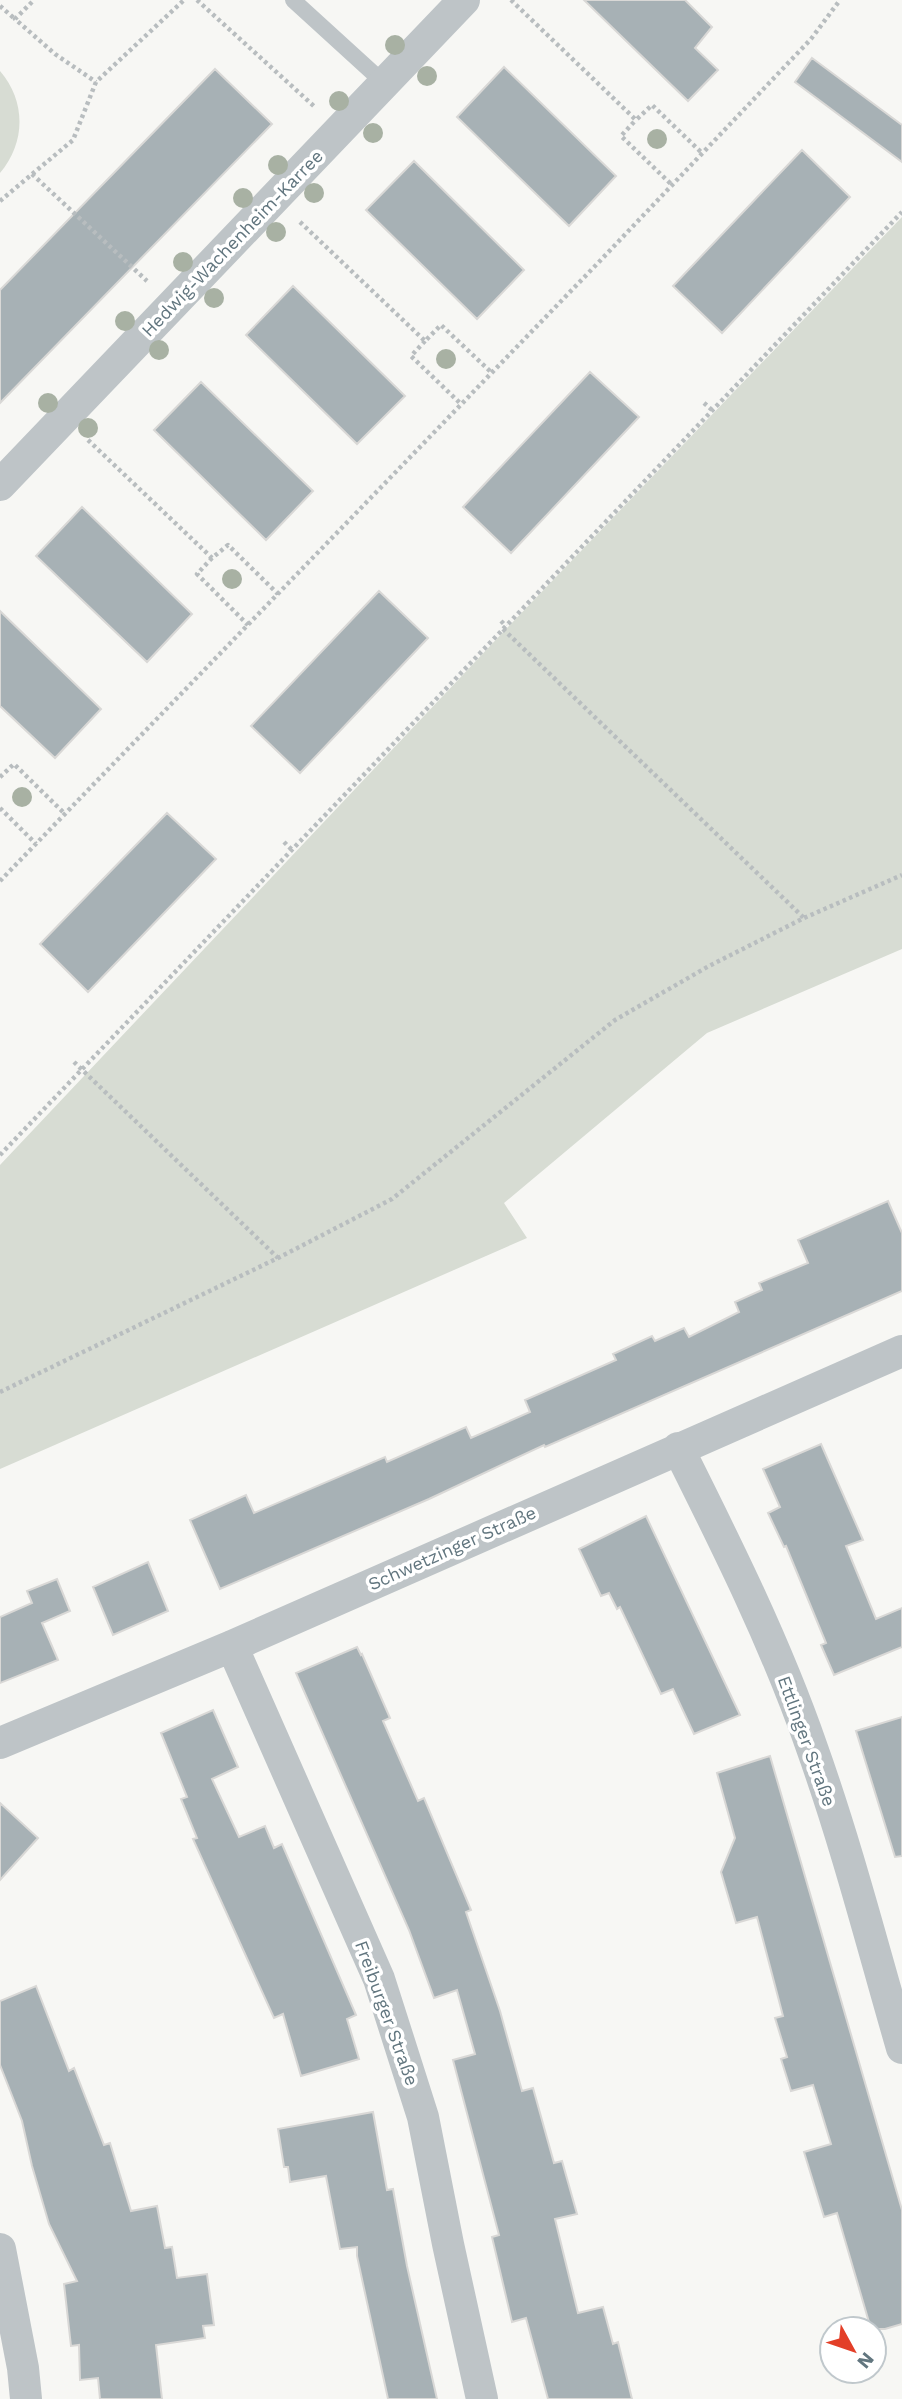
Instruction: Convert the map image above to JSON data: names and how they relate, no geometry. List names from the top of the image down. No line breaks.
{"streets":{"street":["Hedwig-Wachenheim-Karree","Schwetzinger Straße","Ettlinger Straße","Freiburger Straße"]},"crossings":[["Schwetzinger Straße","Ettlinger Straße"],["Schwetzinger Straße","Freiburger Straße"]],"north":"bottom right"}
